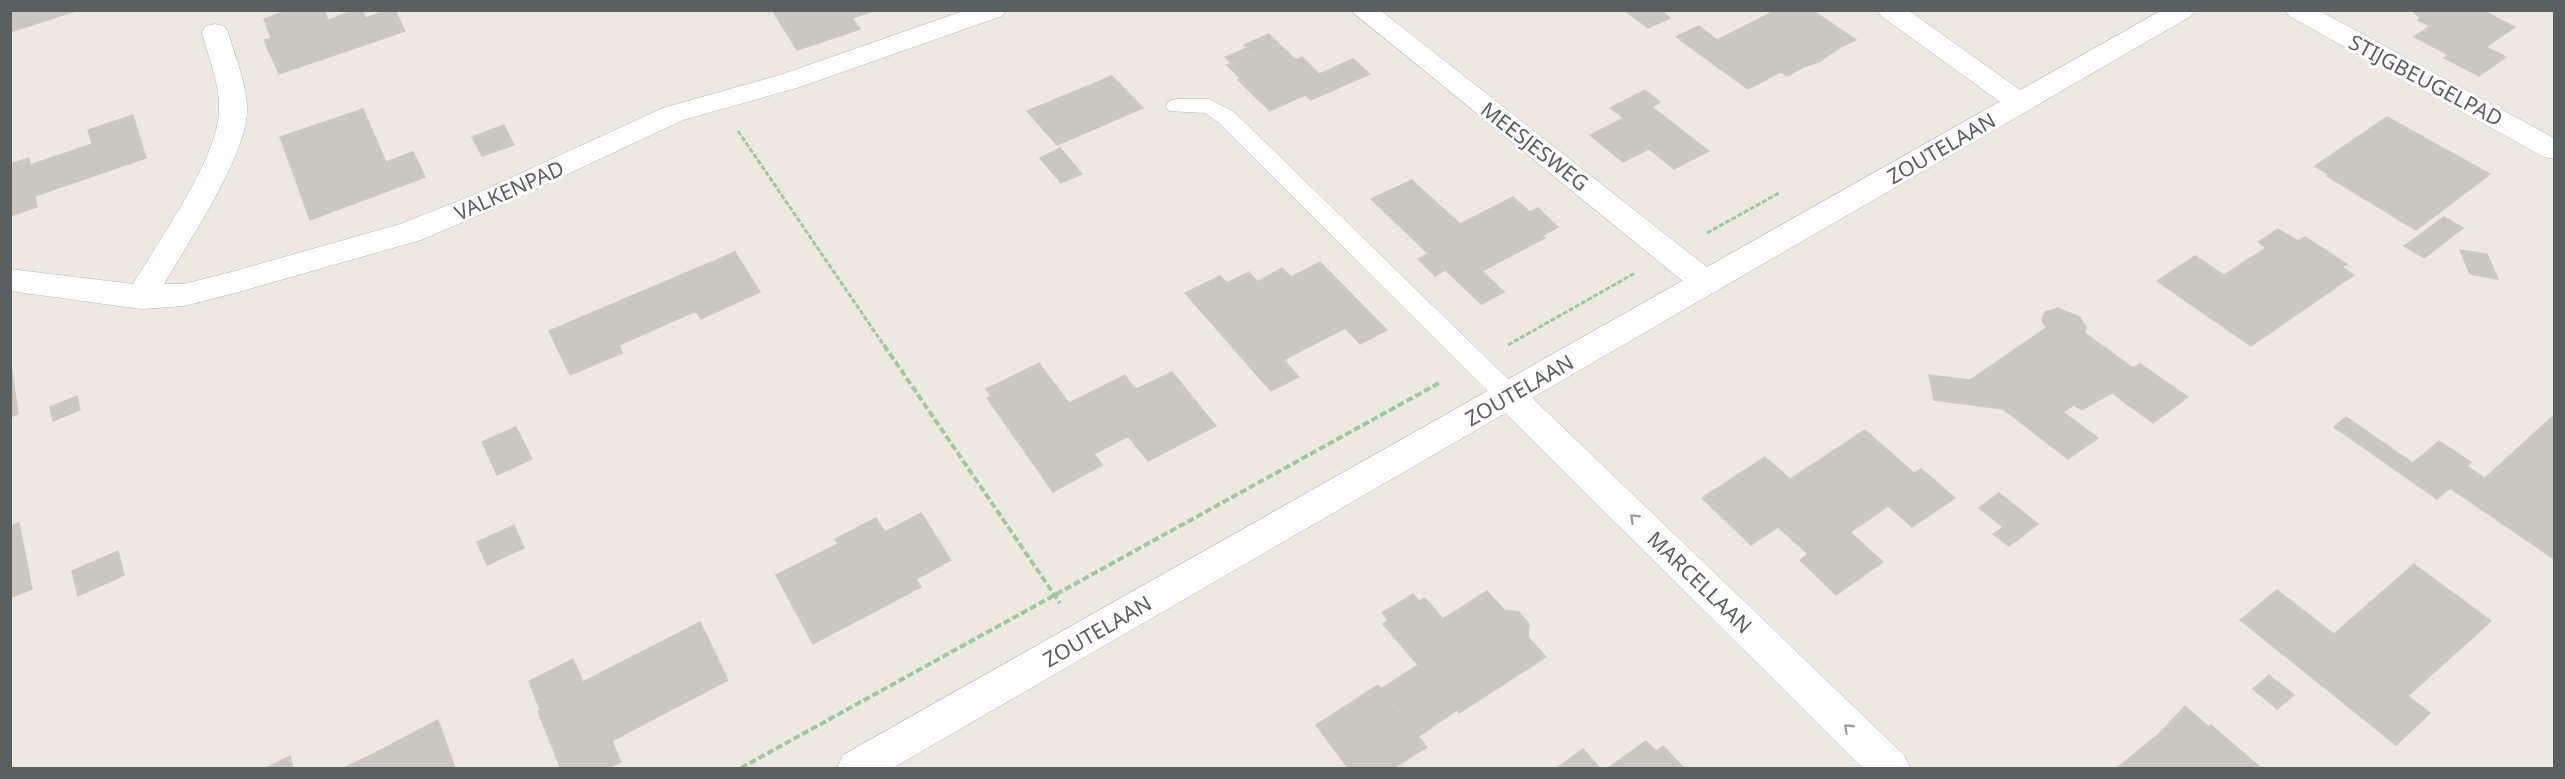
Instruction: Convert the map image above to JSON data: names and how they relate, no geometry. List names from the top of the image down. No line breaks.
{"streets":{"street":["STIJGBEUGELPAD","MEESJESWEG","ZOUTELAAN","VALKENPAD","MARCELLAAN"]},"crossings":[["MEESJESWEG","ZOUTELAAN"],["ZOUTELAAN","MARCELLAAN"]],"one_way":["MARCELLAAN"]}
